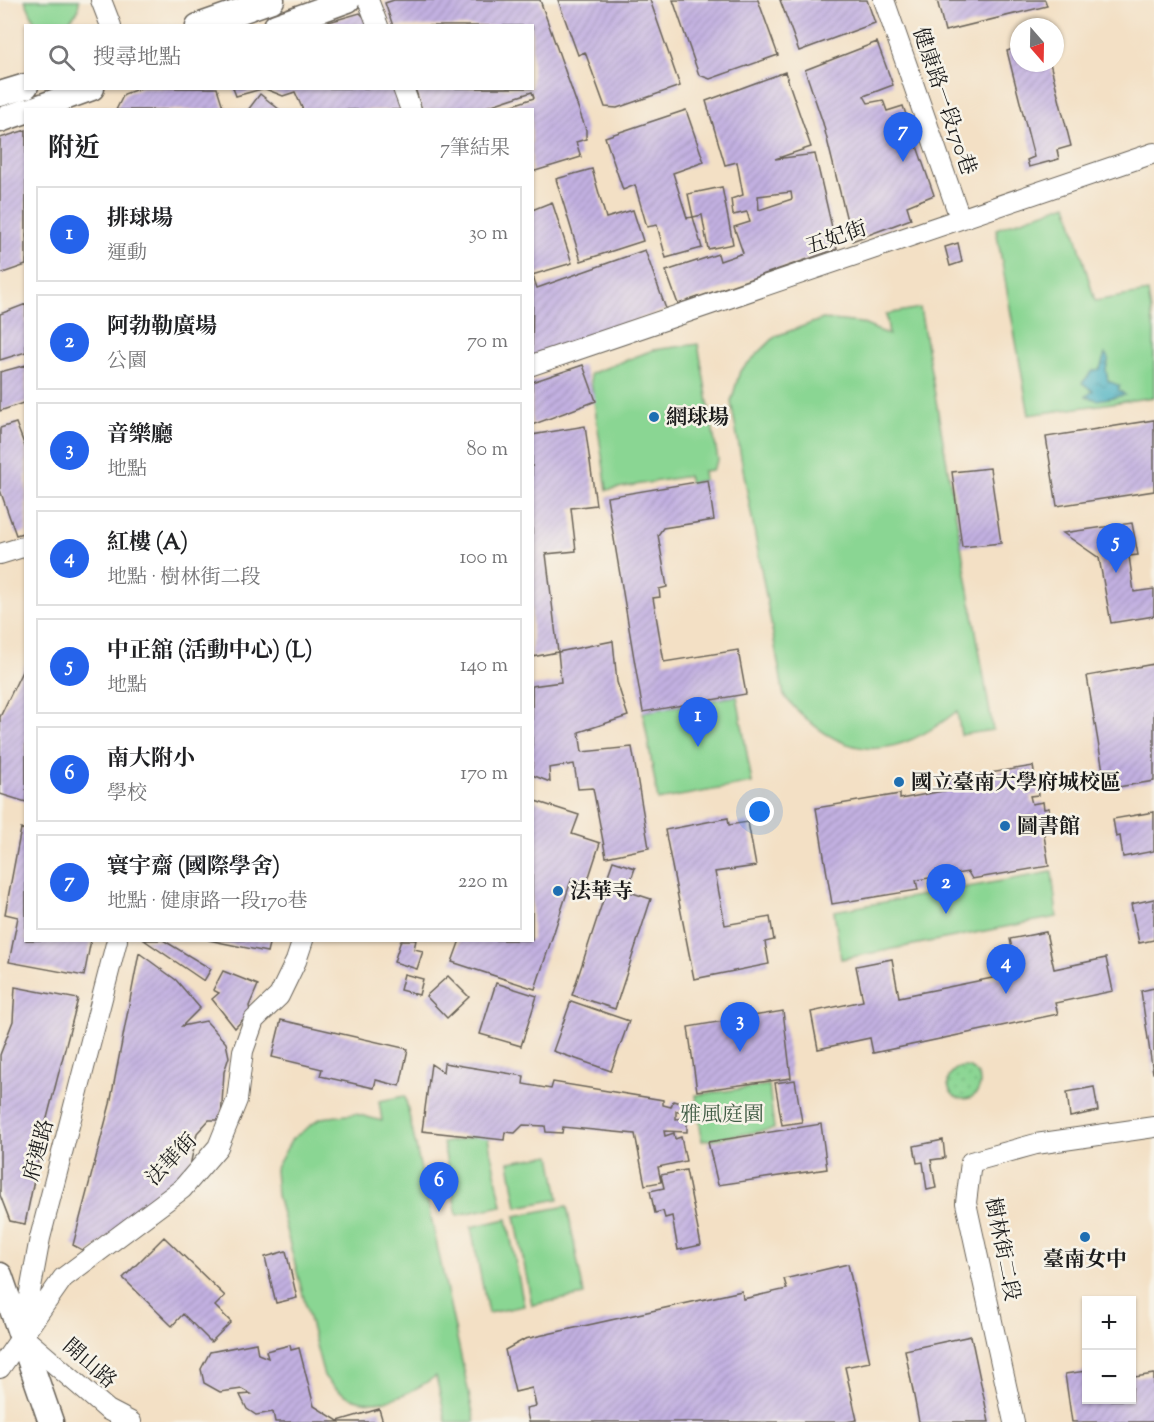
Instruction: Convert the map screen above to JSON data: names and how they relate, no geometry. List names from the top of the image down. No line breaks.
{"streets":{"street":["健康路一段170巷","五妃街","府連路","法華街","樹林街二段","開山路"]},"crossings":[["健康路一段170巷","五妃街"],["府連路","法華街"],["府連路","開山路"],["法華街","開山路"]],"parks":["雅風庭園"],"places":["網球場","國立臺南大學府城校區","圖書館","法華寺","臺南女中"],"north":"bottom","page":{"search":"搜尋地點","heading":["附近","7筆結果"],"pins":["7","5","1","2","4","3","6"],"list":[{"mark":"1","name":"排球場","note":"運動","value":"30 m"},{"mark":"2","name":"阿勃勒廣場","note":"公園","value":"70 m"},{"mark":"3","name":"音樂廳","note":"地點","value":"80 m"},{"mark":"4","name":"紅樓 (A)","note":"地點 · 樹林街二段","value":"100 m"},{"mark":"5","name":"中正舘 (活動中心) (L)","note":"地點","value":"140 m"},{"mark":"6","name":"南大附小","note":"學校","value":"170 m"},{"mark":"7","name":"寰宇齋 (國際學舍)","note":"地點 · 健康路一段170巷","value":"220 m"}],"map_buttons":["+","−"]}}
